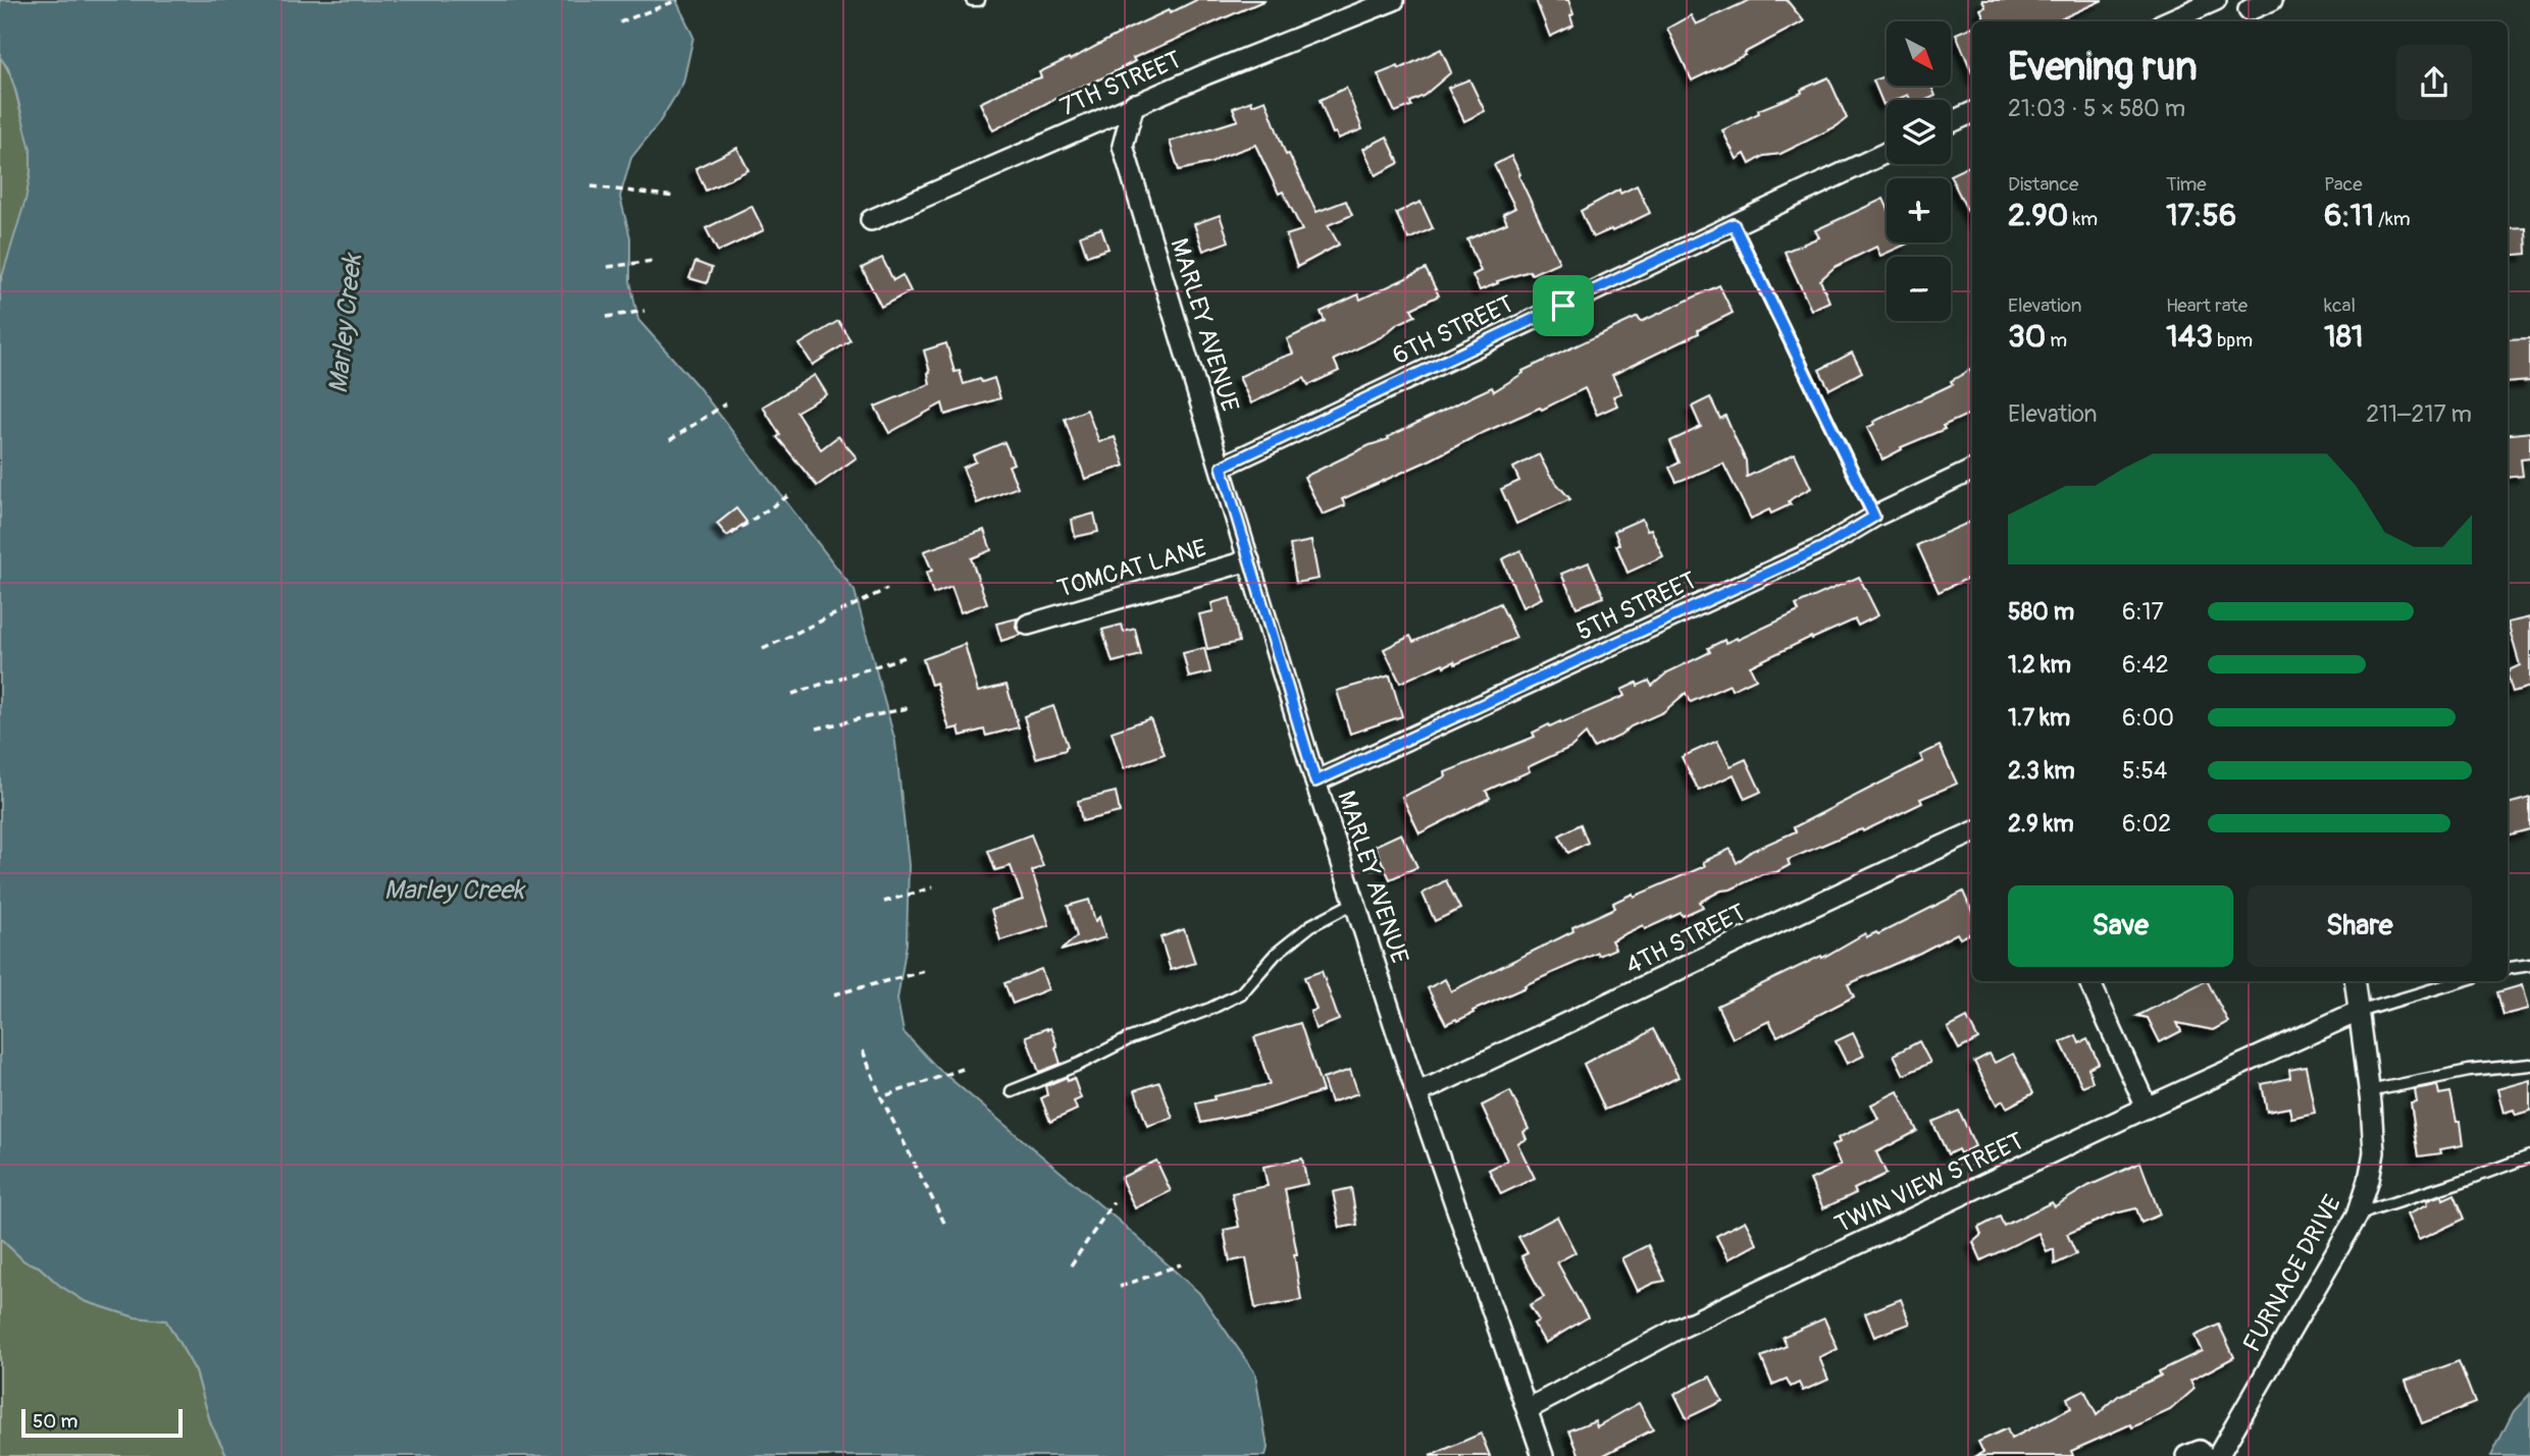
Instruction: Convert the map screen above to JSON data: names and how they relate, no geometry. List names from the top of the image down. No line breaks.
{"streets":{"street":["7TH STREET","MARLEY AVENUE","6TH STREET","TOMCAT LANE","5TH STREET","4TH STREET","TWIN VIEW STREET","FURNACE DRIVE"]},"crossings":[["7TH STREET","MARLEY AVENUE"],["MARLEY AVENUE","6TH STREET"],["MARLEY AVENUE","TOMCAT LANE"],["MARLEY AVENUE","5TH STREET"],["MARLEY AVENUE","4TH STREET"],["MARLEY AVENUE","TWIN VIEW STREET"],["TWIN VIEW STREET","FURNACE DRIVE"]],"water":["Marley Creek"],"scale_bar":"50 m","north":"bottom right","page":{"map_buttons":["+","−"],"heading":["Evening run","21:03 · 5 × 580 m"],"stats":[["Distance","2.90 km"],["Time","17:56"],["Pace","6:11 /km"],["Elevation","30 m"],["Heart rate","143 bpm"],["kcal","181"]],"chart":["Elevation","211–217 m"],"list":[{"name":"580 m","note":"6:17"},{"name":"1.2 km","note":"6:42"},{"name":"1.7 km","note":"6:00"},{"name":"2.3 km","note":"5:54"},{"name":"2.9 km","note":"6:02"}],"buttons":["Save","Share"],"scale":"50 m"}}
